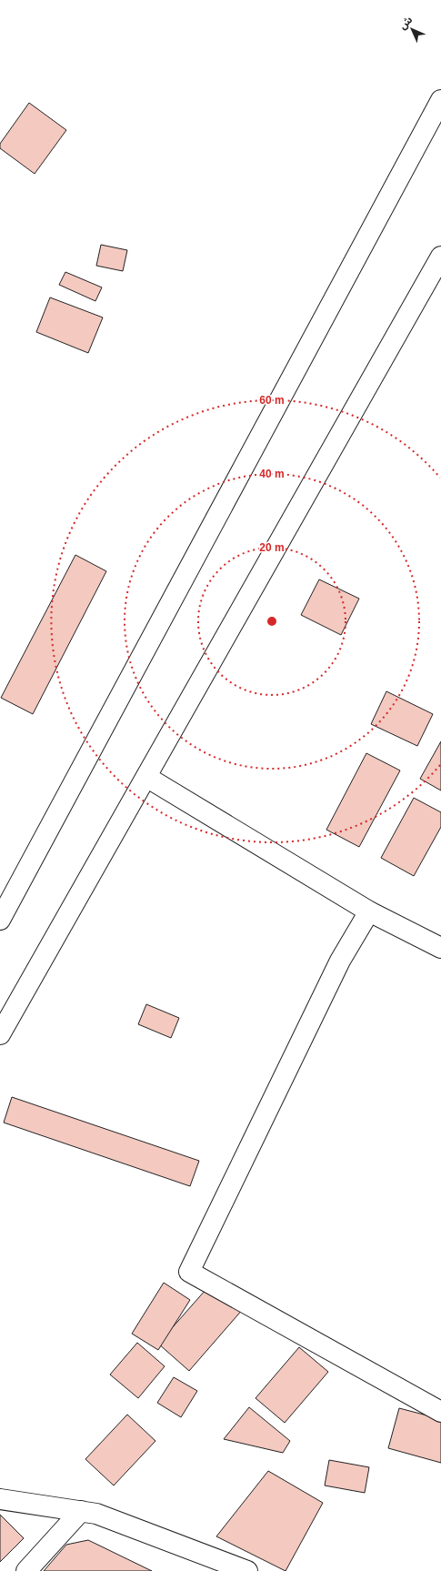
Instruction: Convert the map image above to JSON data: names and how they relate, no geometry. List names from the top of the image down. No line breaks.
{"north":"top left","rings":["60 m","40 m","20 m"]}
